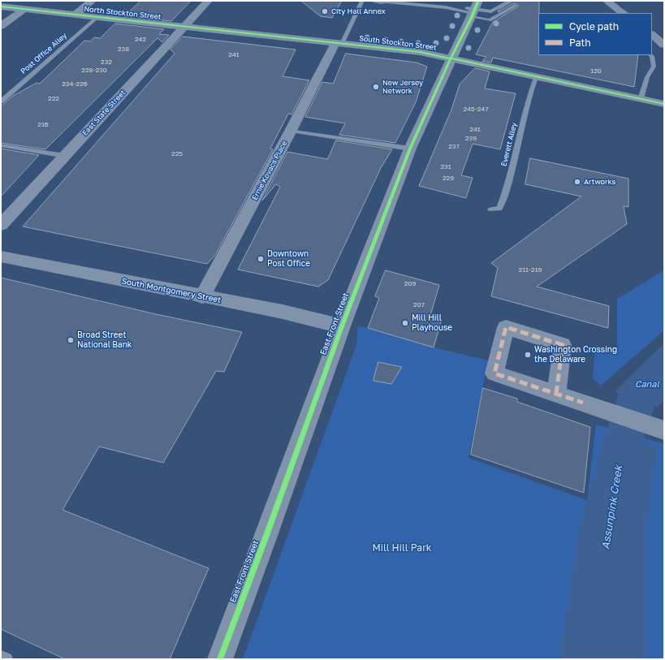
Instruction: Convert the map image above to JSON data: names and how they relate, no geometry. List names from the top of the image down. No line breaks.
{"streets":{"street":["North Stockton Street","South Stockton Street","East State Street","Ernie Kovacs Place","South Montgomery Street","East Front Street"],"lane":["Post Office Alley","Everett Alley"]},"crossings":[["North Stockton Street","South Stockton Street"],["North Stockton Street","Post Office Alley"],["North Stockton Street","East State Street"],["South Stockton Street","East State Street"],["South Stockton Street","Everett Alley"],["South Stockton Street","Ernie Kovacs Place"],["South Stockton Street","East Front Street"],["Ernie Kovacs Place","South Montgomery Street"],["South Montgomery Street","East Front Street"]],"water":["Canal","Assunpink Creek"],"parks":["Mill Hill Park"],"places":["City Hall Annex","New Jersey Network","Artworks","Downtown Post Office","Mill Hill Playhouse","Broad Street National Bank","Washington Crossing the Delaware"],"house_numbers":["242","238","241","232","228-230","120","224-226","222","245-247","216","241","239","237","225","231","229","211-219","209","207"],"legend":["Cycle path","Path"]}
